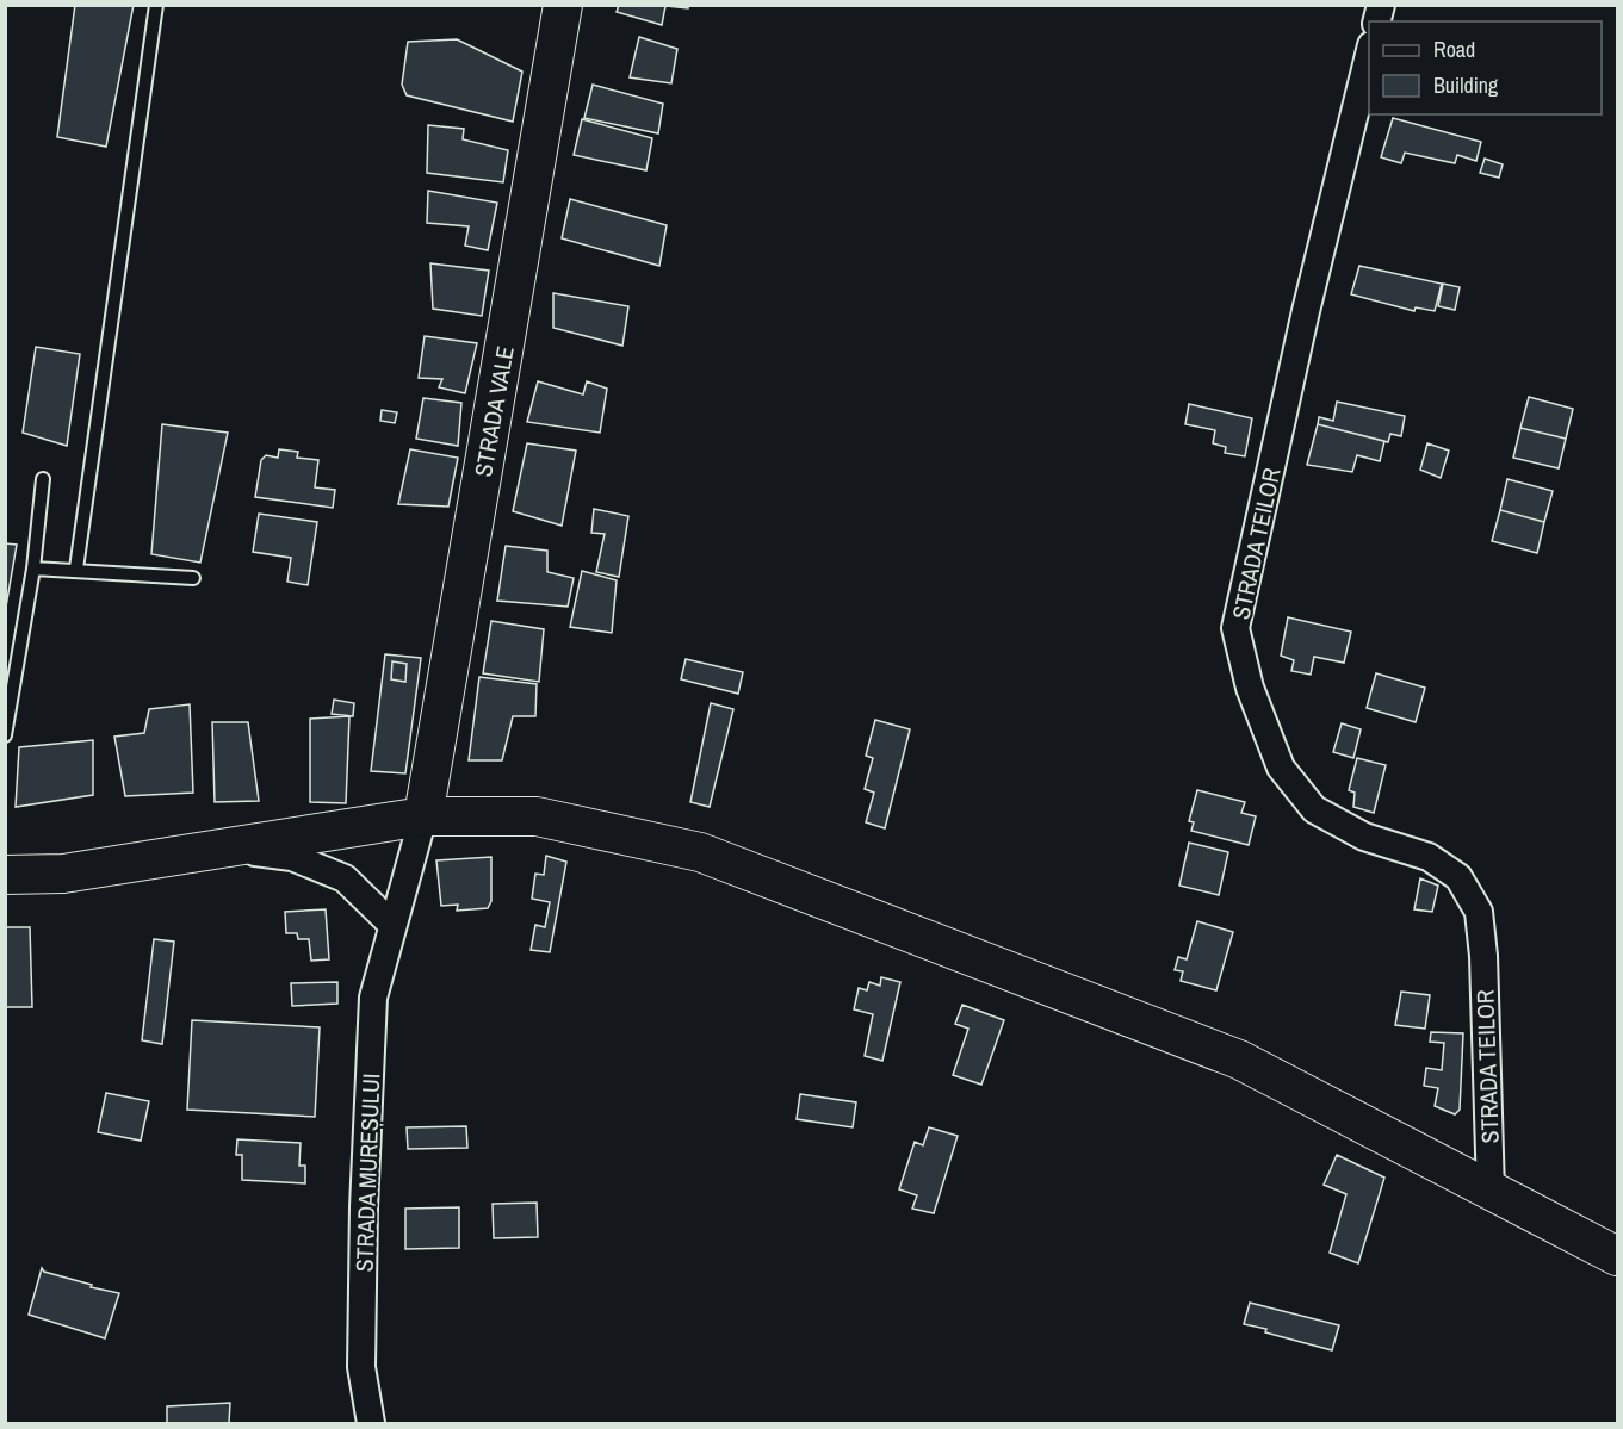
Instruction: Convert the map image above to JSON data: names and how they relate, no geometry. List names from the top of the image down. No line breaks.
{"streets":{"main road":["STRADA VALE"],"street":["STRADA TEILOR","STRADA MUREȘULUI"]},"crossings":[["STRADA VALE","STRADA MUREȘULUI"]],"legend":["Road","Building"]}
